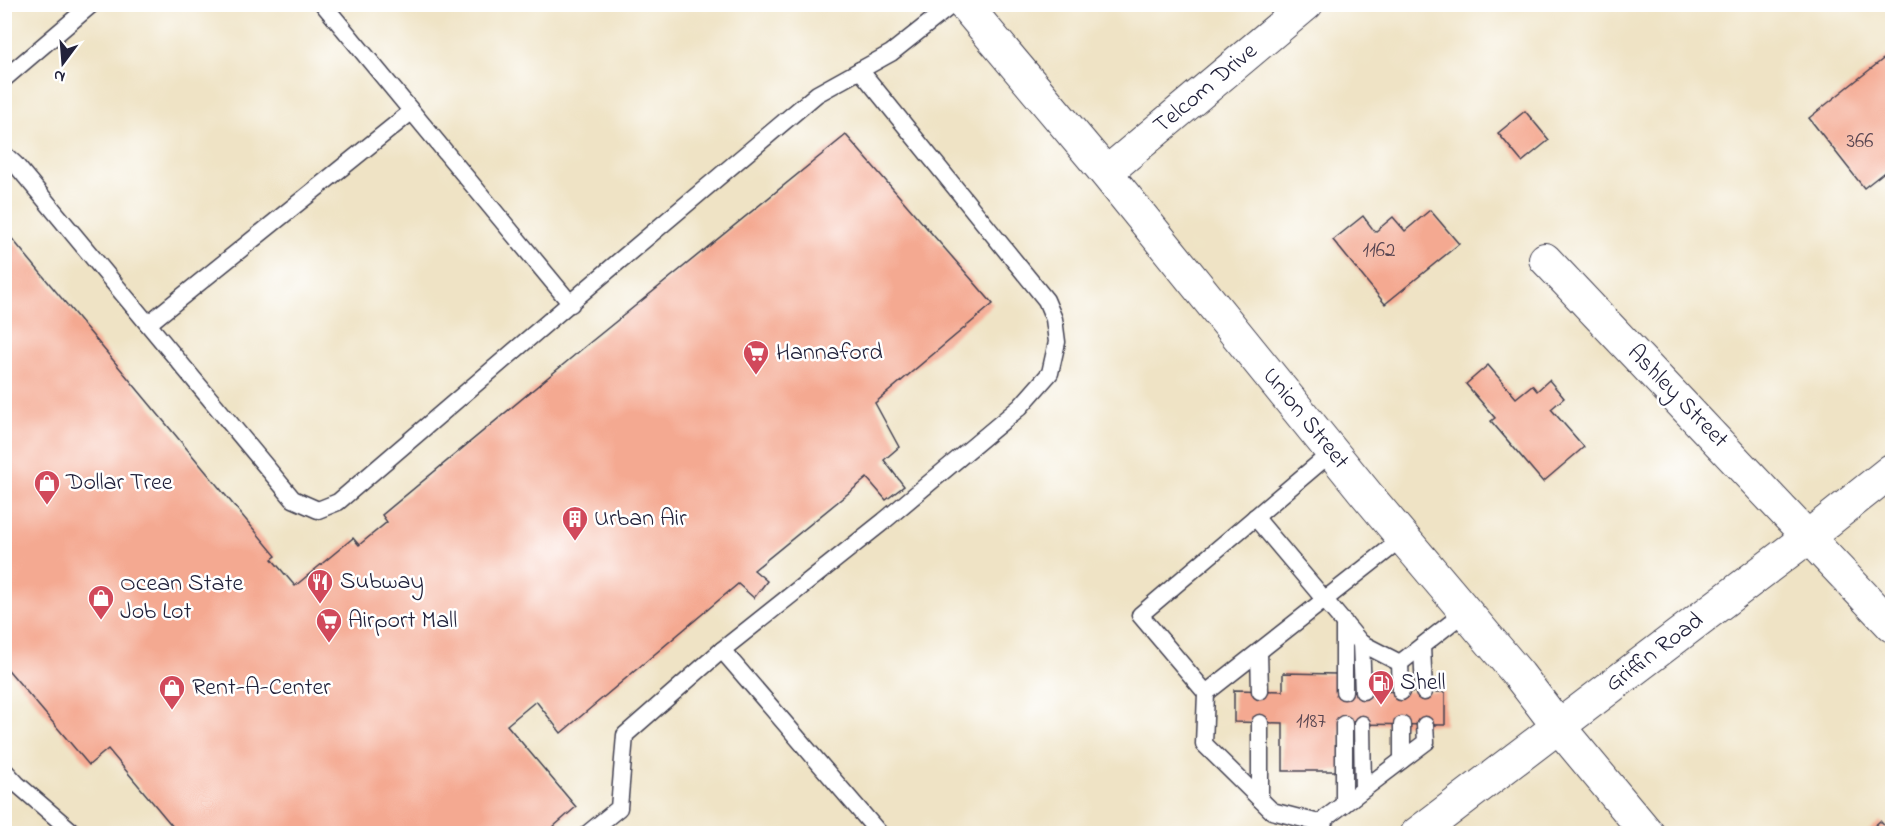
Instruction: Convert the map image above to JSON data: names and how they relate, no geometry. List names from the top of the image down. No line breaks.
{"streets":{"main road":["Union Street","Griffin Road"],"street":["Telcom Drive","Ashley Street"]},"crossings":[["Telcom Drive","Union Street"],["Ashley Street","Griffin Road"],["Union Street","Griffin Road"]],"places":{"supermarket":["Hannaford","Airport Mall"],"shop":["Dollar Tree","Ocean State Job Lot","Rent-A-Center"],"building":["Urban Air"],"restaurant":["Subway"],"fuel station":["Shell"]},"house_numbers":["366","1162","1187"],"north":"bottom"}
